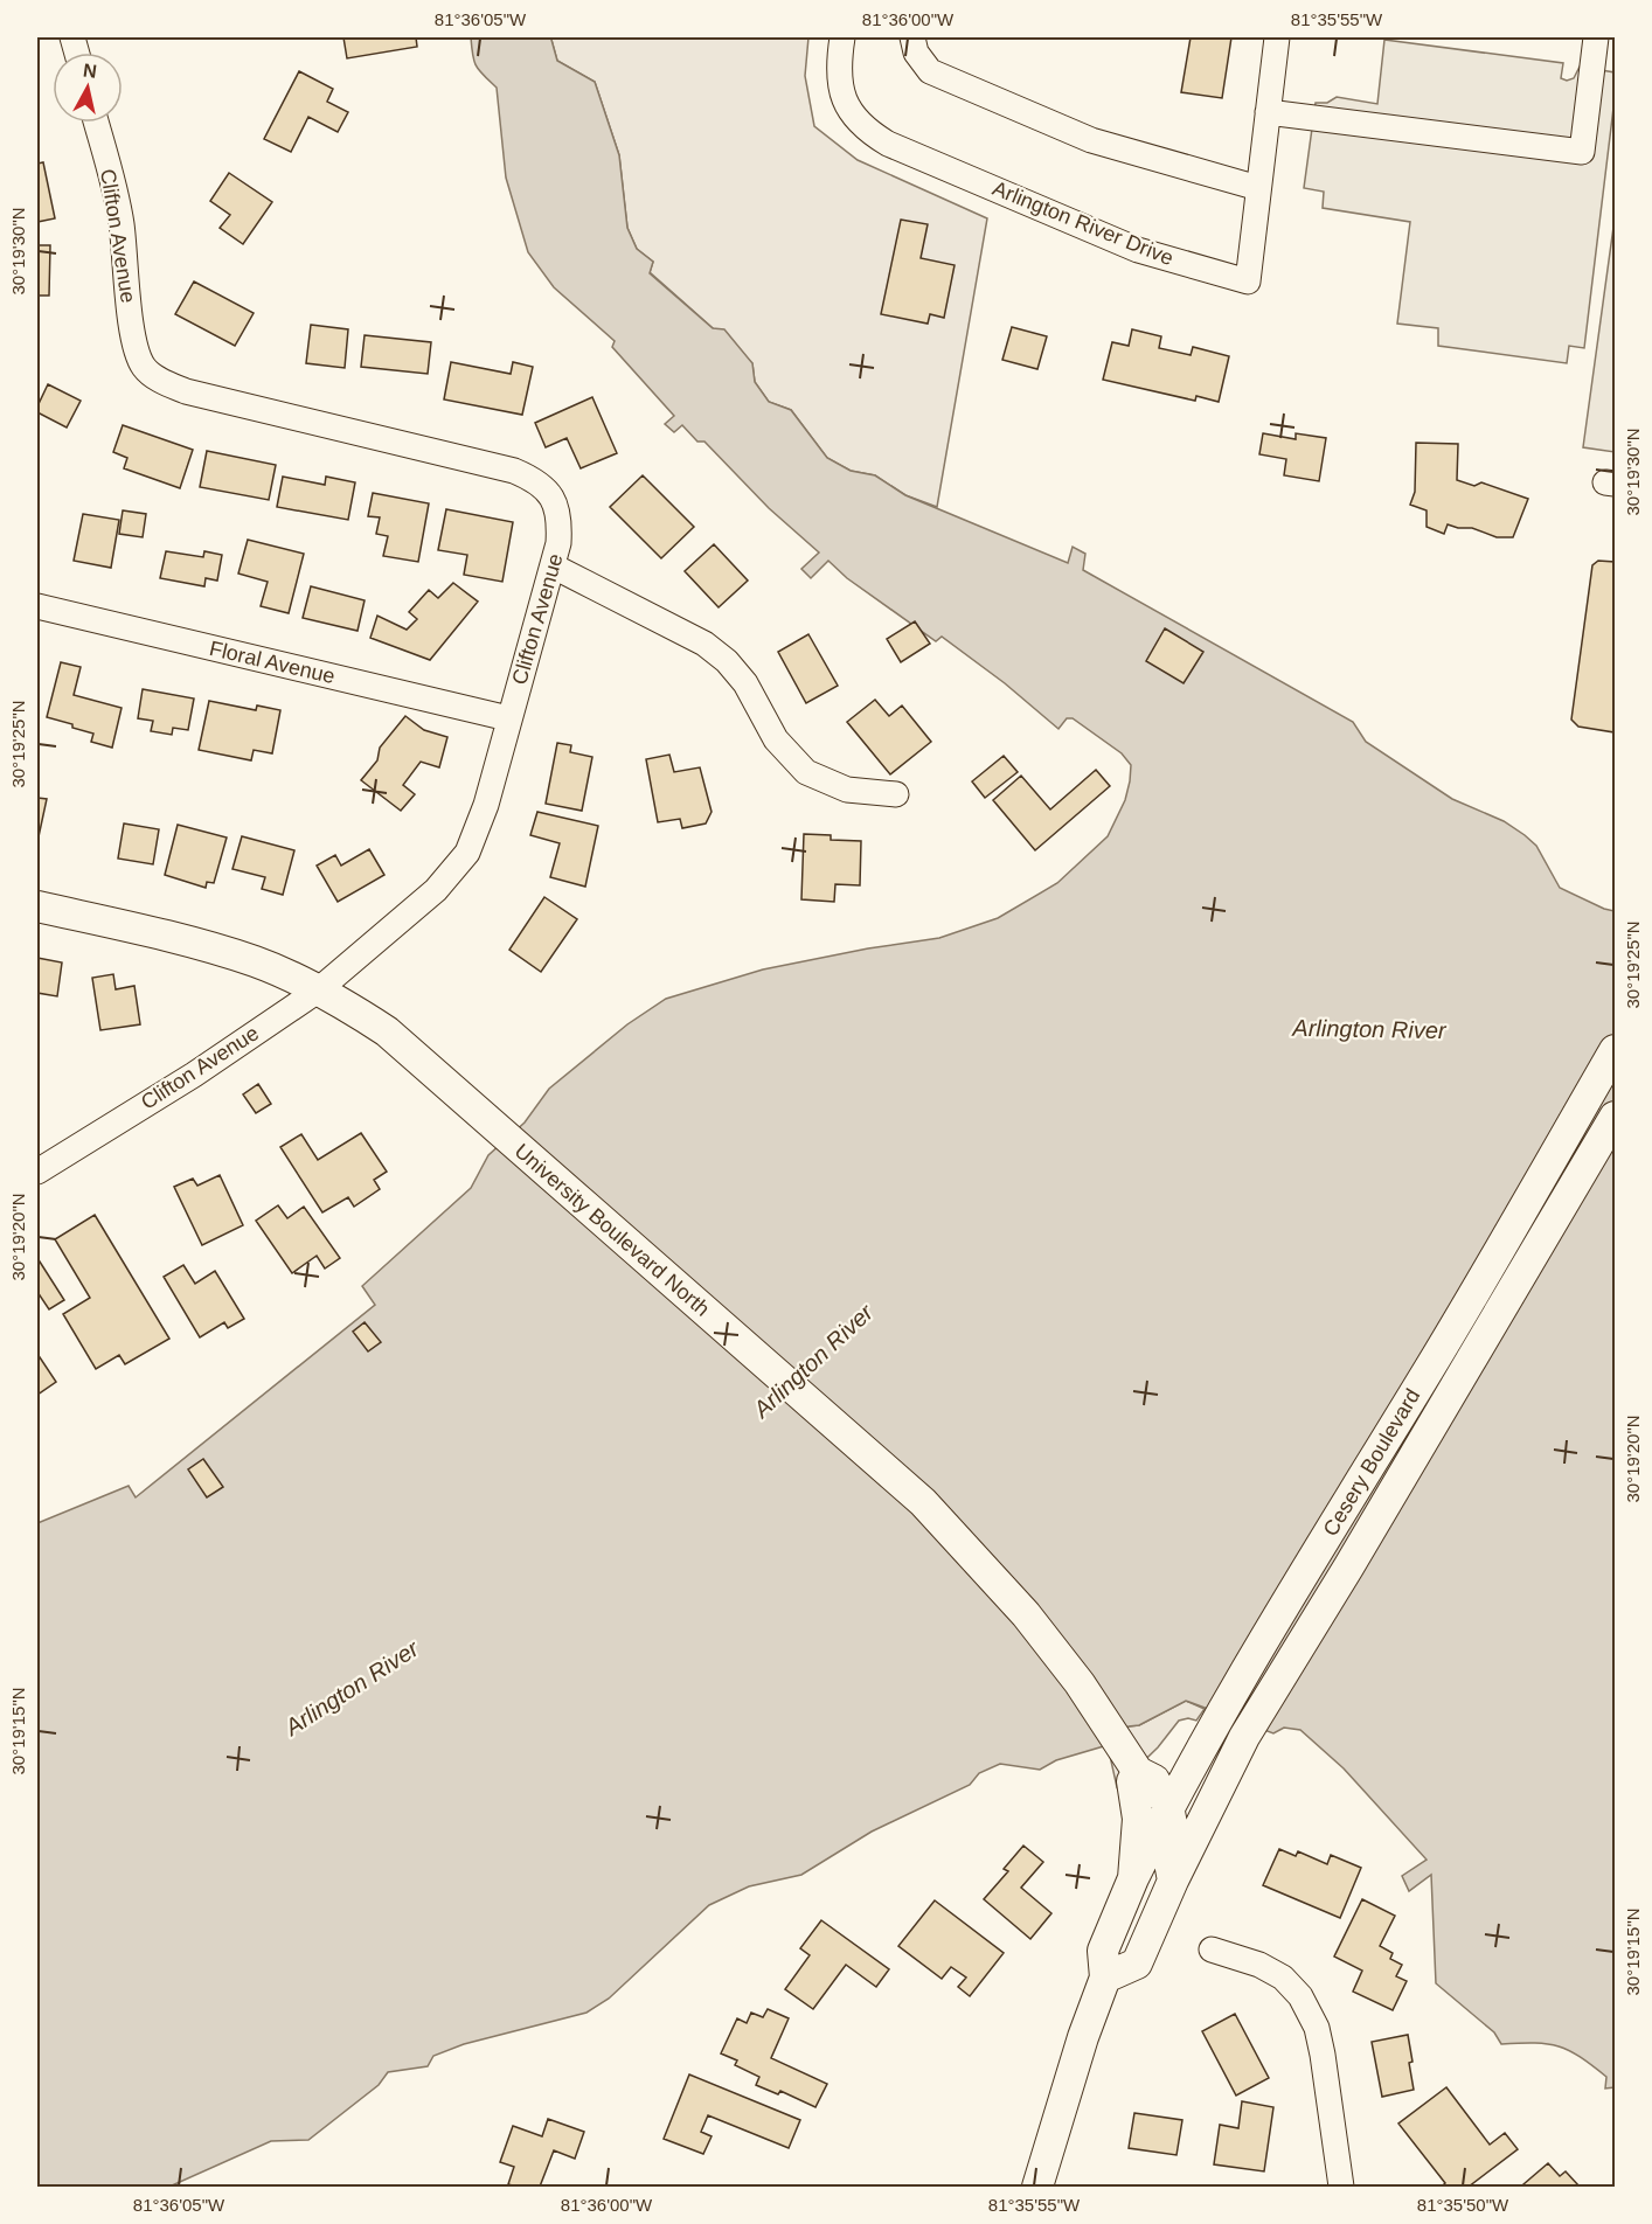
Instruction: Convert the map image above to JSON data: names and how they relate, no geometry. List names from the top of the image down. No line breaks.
{"streets":{"main road":["University Boulevard North","Cesery Boulevard"],"street":["Arlington River Drive","Clifton Avenue","Floral Avenue"]},"crossings":[["Clifton Avenue","Floral Avenue"],["Clifton Avenue","University Boulevard North"],["University Boulevard North","Cesery Boulevard"]],"water":["Arlington River"],"north":"top","coordinates":["81°36'05\"W","81°36'00\"W","81°35'55\"W","30°19'30\"N","30°19'25\"N","30°19'20\"N","30°19'15\"N","81°35'50\"W"]}
